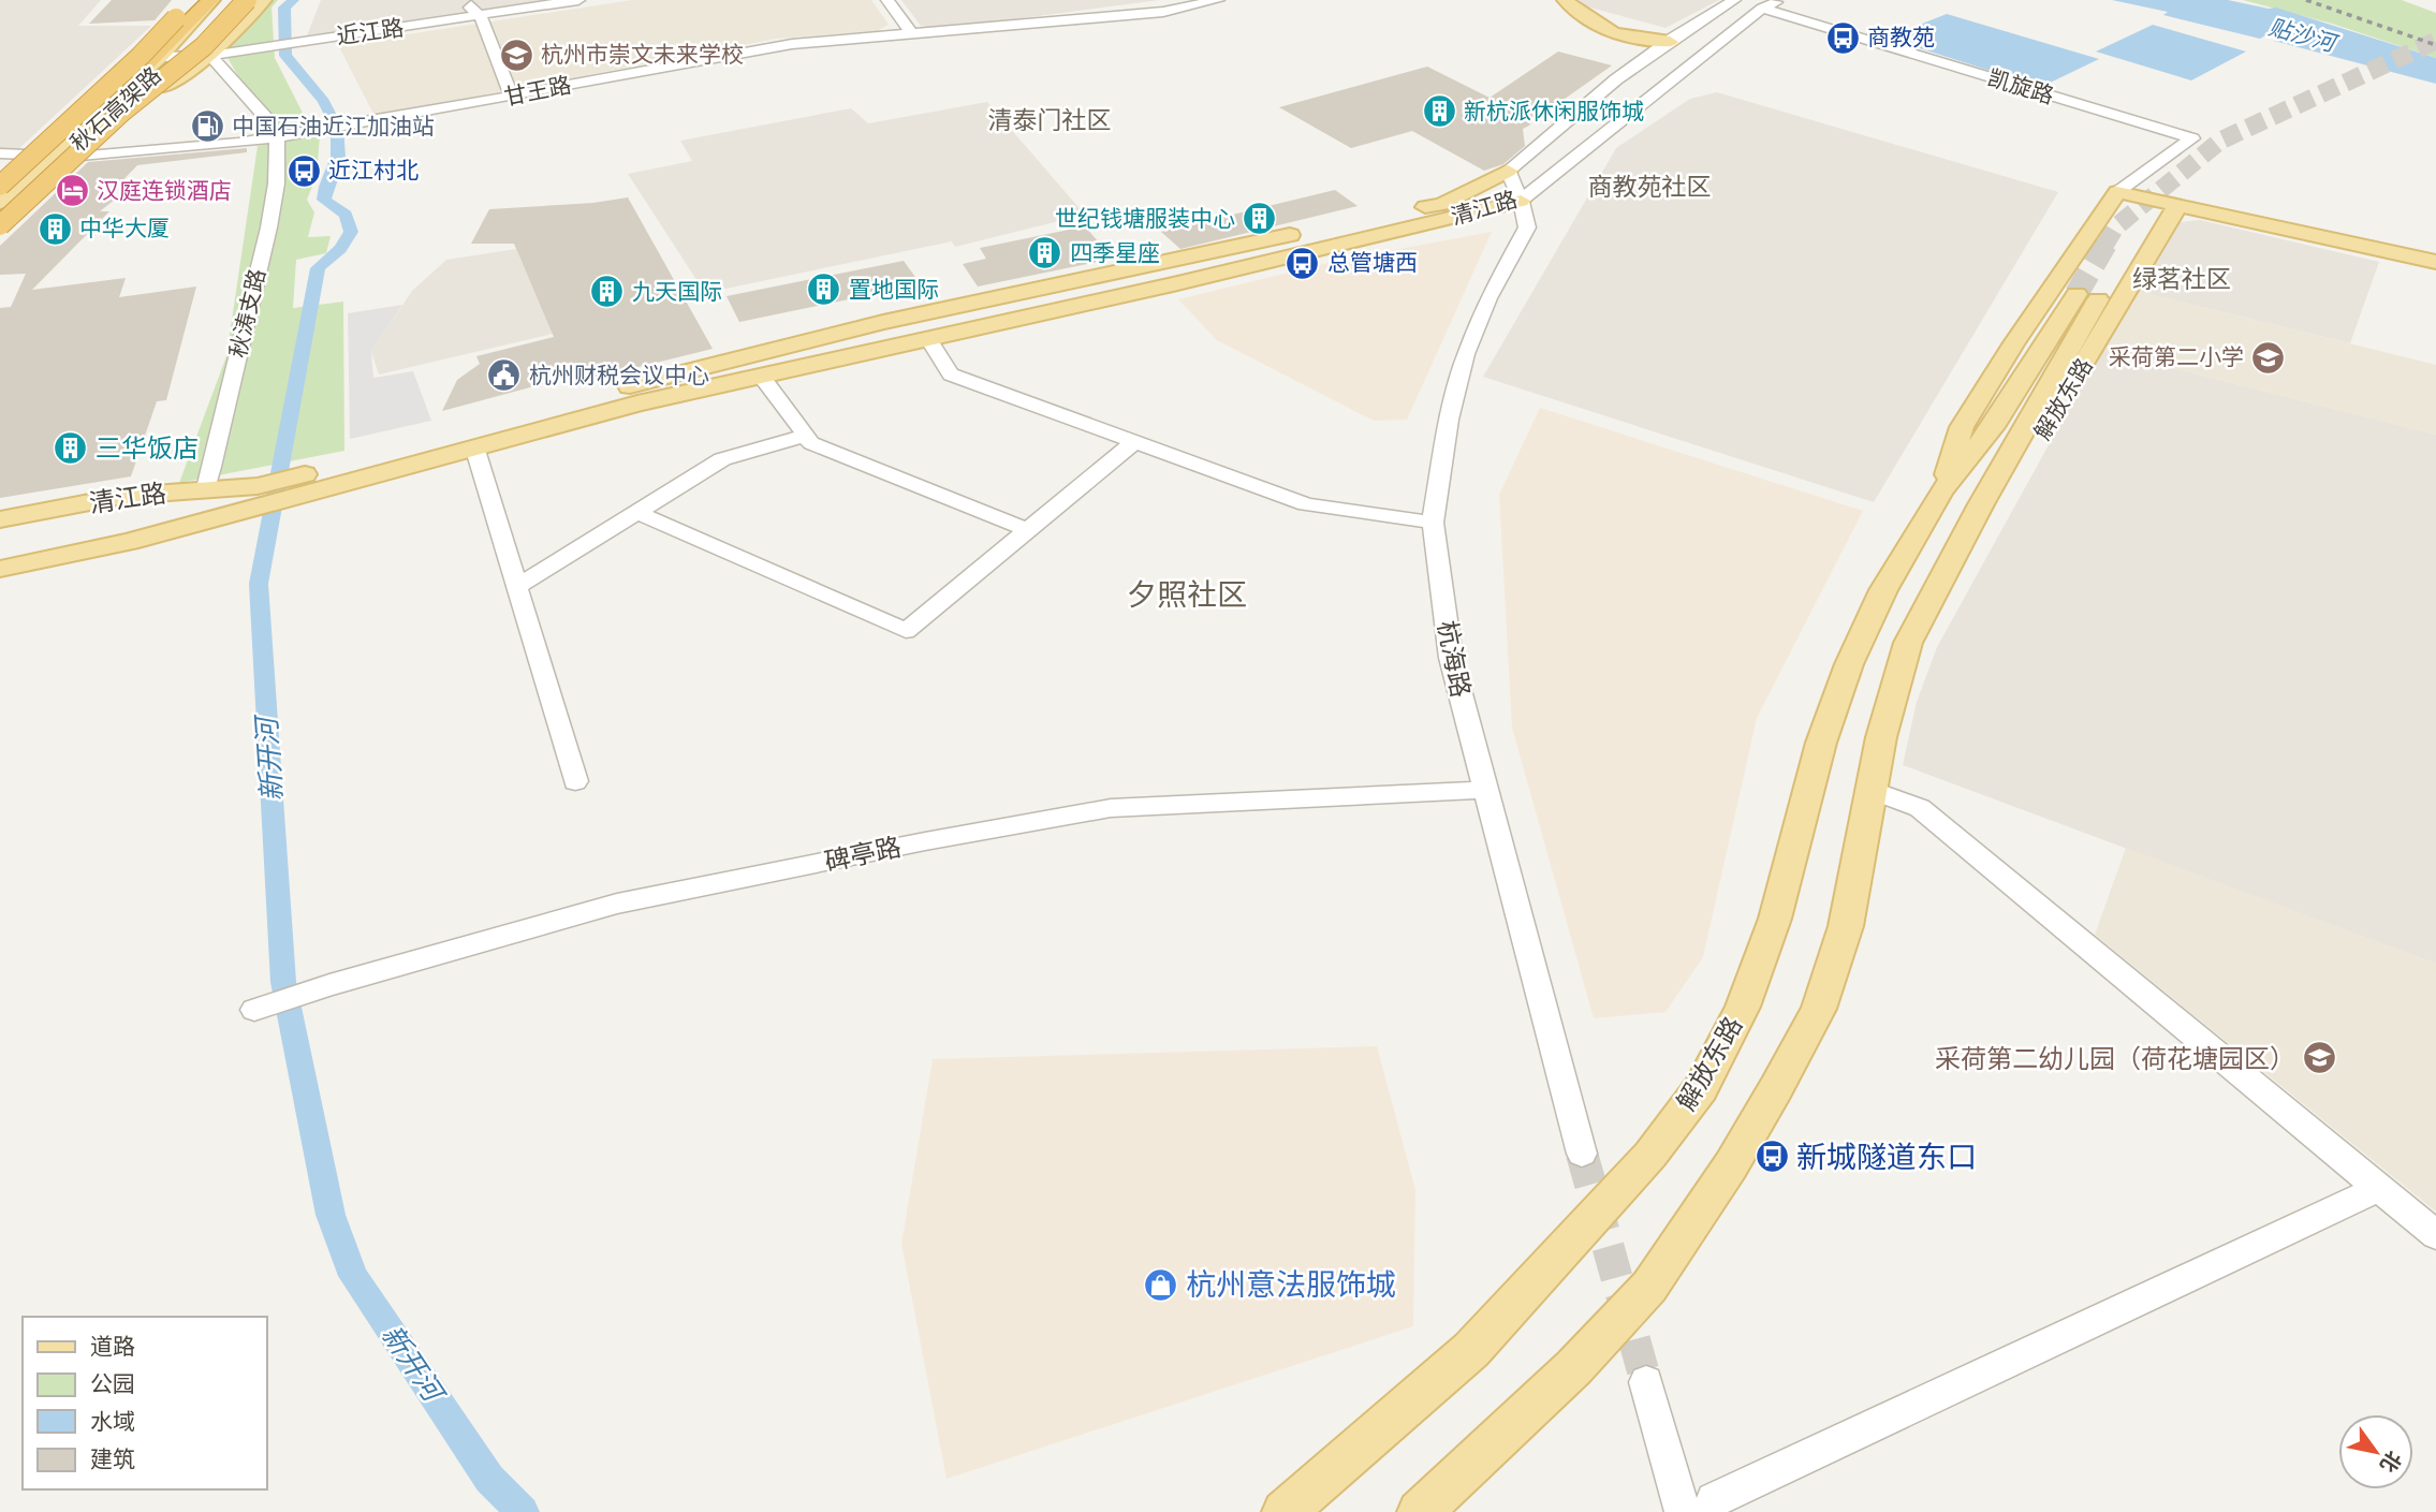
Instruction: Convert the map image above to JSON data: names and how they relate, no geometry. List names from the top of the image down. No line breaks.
{"streets":{"highway":["秋石高架路"],"main road":["清江路","解放东路"],"street":["近江路","凯旋路","甘王路","秋涛支路","杭海路","碑亭路"]},"crossings":[["凯旋路","清江路"],["凯旋路","解放东路"],["甘王路","秋涛支路"],["清江路","秋涛支路"],["清江路","杭海路"],["杭海路","碑亭路"]],"districts":["清泰门社区","商教苑社区","绿茗社区","夕照社区"],"water":["贴沙河","新开河"],"places":{"bus stop":["商教苑","近江村北","总管塘西","新城隧道东口"],"school or university":["杭州市崇文未来学校","采荷第二小学","采荷第二幼儿园（荷花塘园区）"],"building":["新杭派休闲服饰城","世纪钱塘服装中心","中华大厦","四季星座","置地国际","九天国际","三华饭店"],"fuel station":["中国石油近江加油站"],"hotel":["汉庭连锁酒店"],"public building":["杭州财税会议中心"],"shop":["杭州意法服饰城"]},"legend":["道路","公园","水域","建筑"],"north":"bottom right"}
